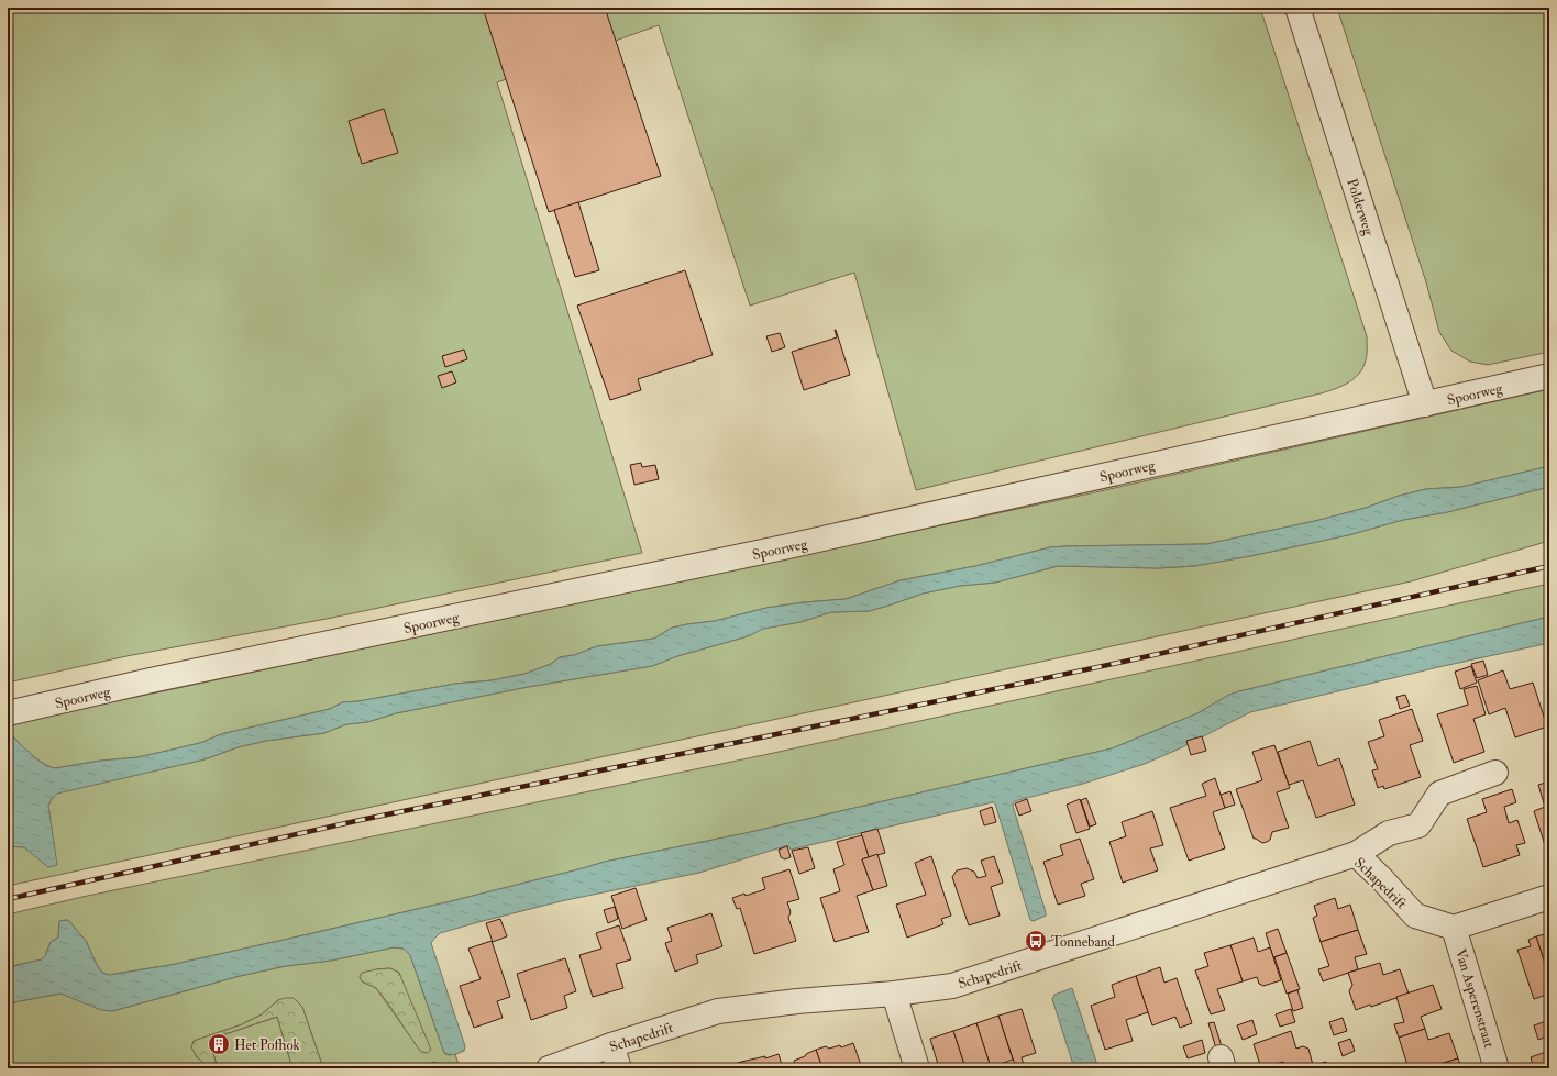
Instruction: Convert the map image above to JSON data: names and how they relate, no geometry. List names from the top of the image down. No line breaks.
{"streets":{"street":["Polderweg","Spoorweg","Schapedrift","Van Asperenstraat"]},"crossings":[["Polderweg","Spoorweg"],["Schapedrift","Van Asperenstraat"]],"places":{"bus stop":["Tonneband"],"building":["Het Pofhok"]}}
